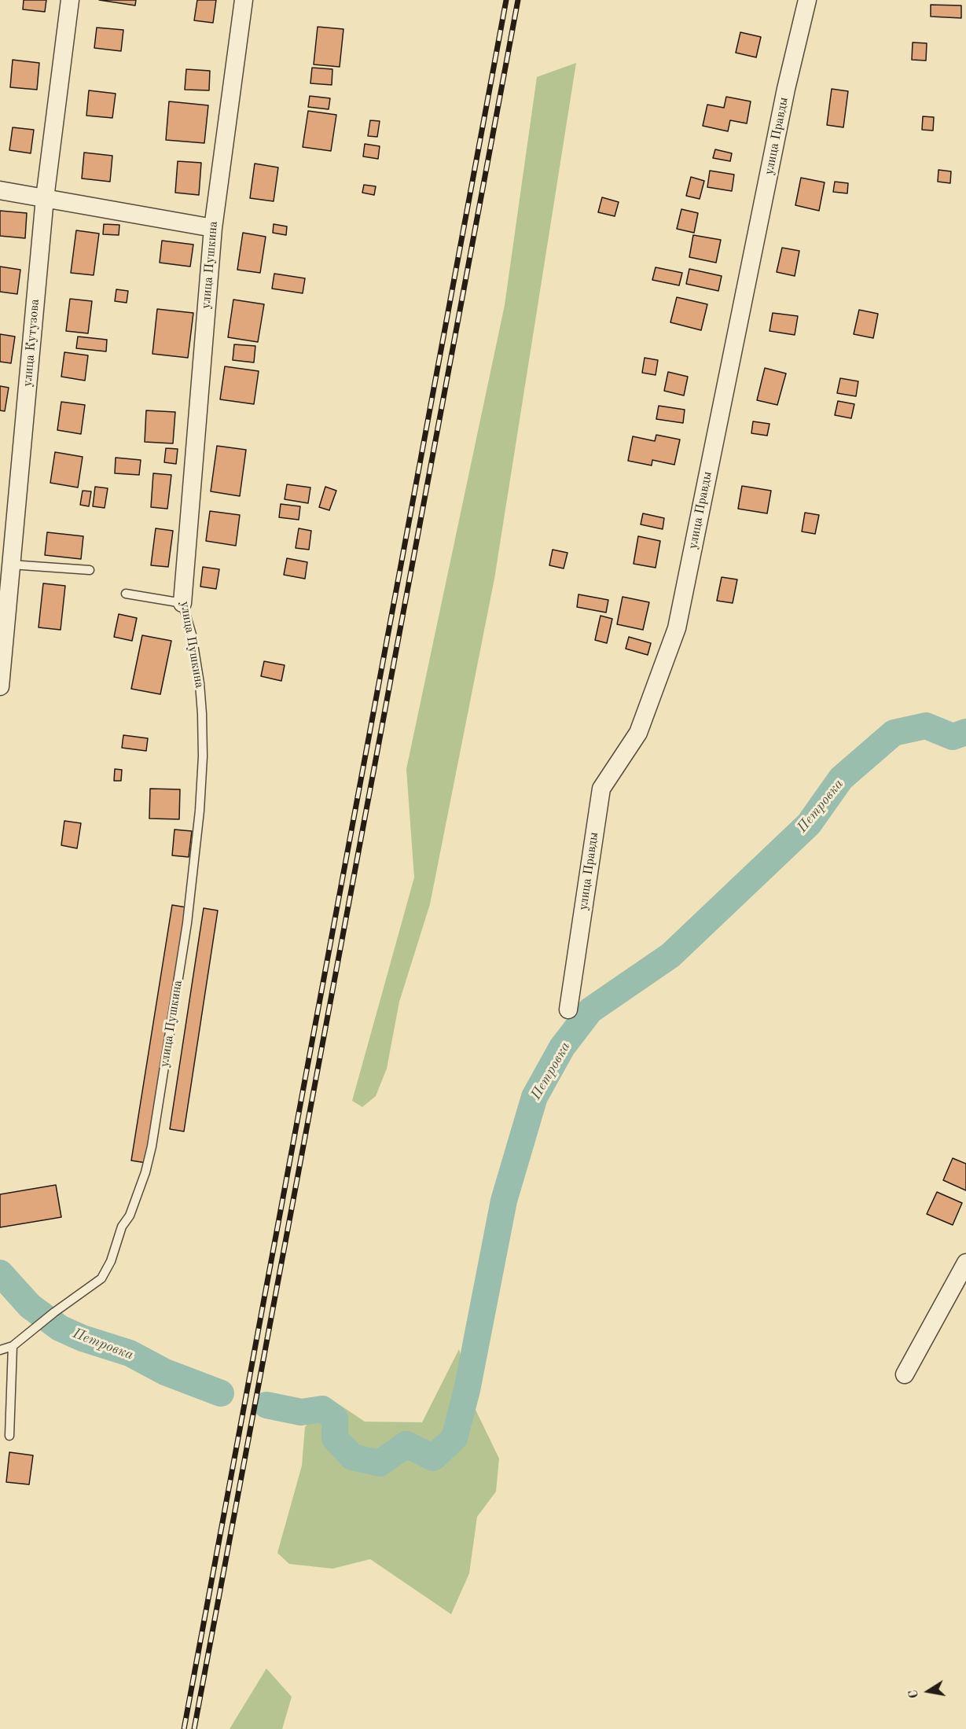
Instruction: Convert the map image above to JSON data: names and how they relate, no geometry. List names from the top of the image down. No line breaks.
{"streets":{"street":["улица Правды","улица Пушкина","улица Кутузова"]},"water":["Петровка"],"north":"left"}
